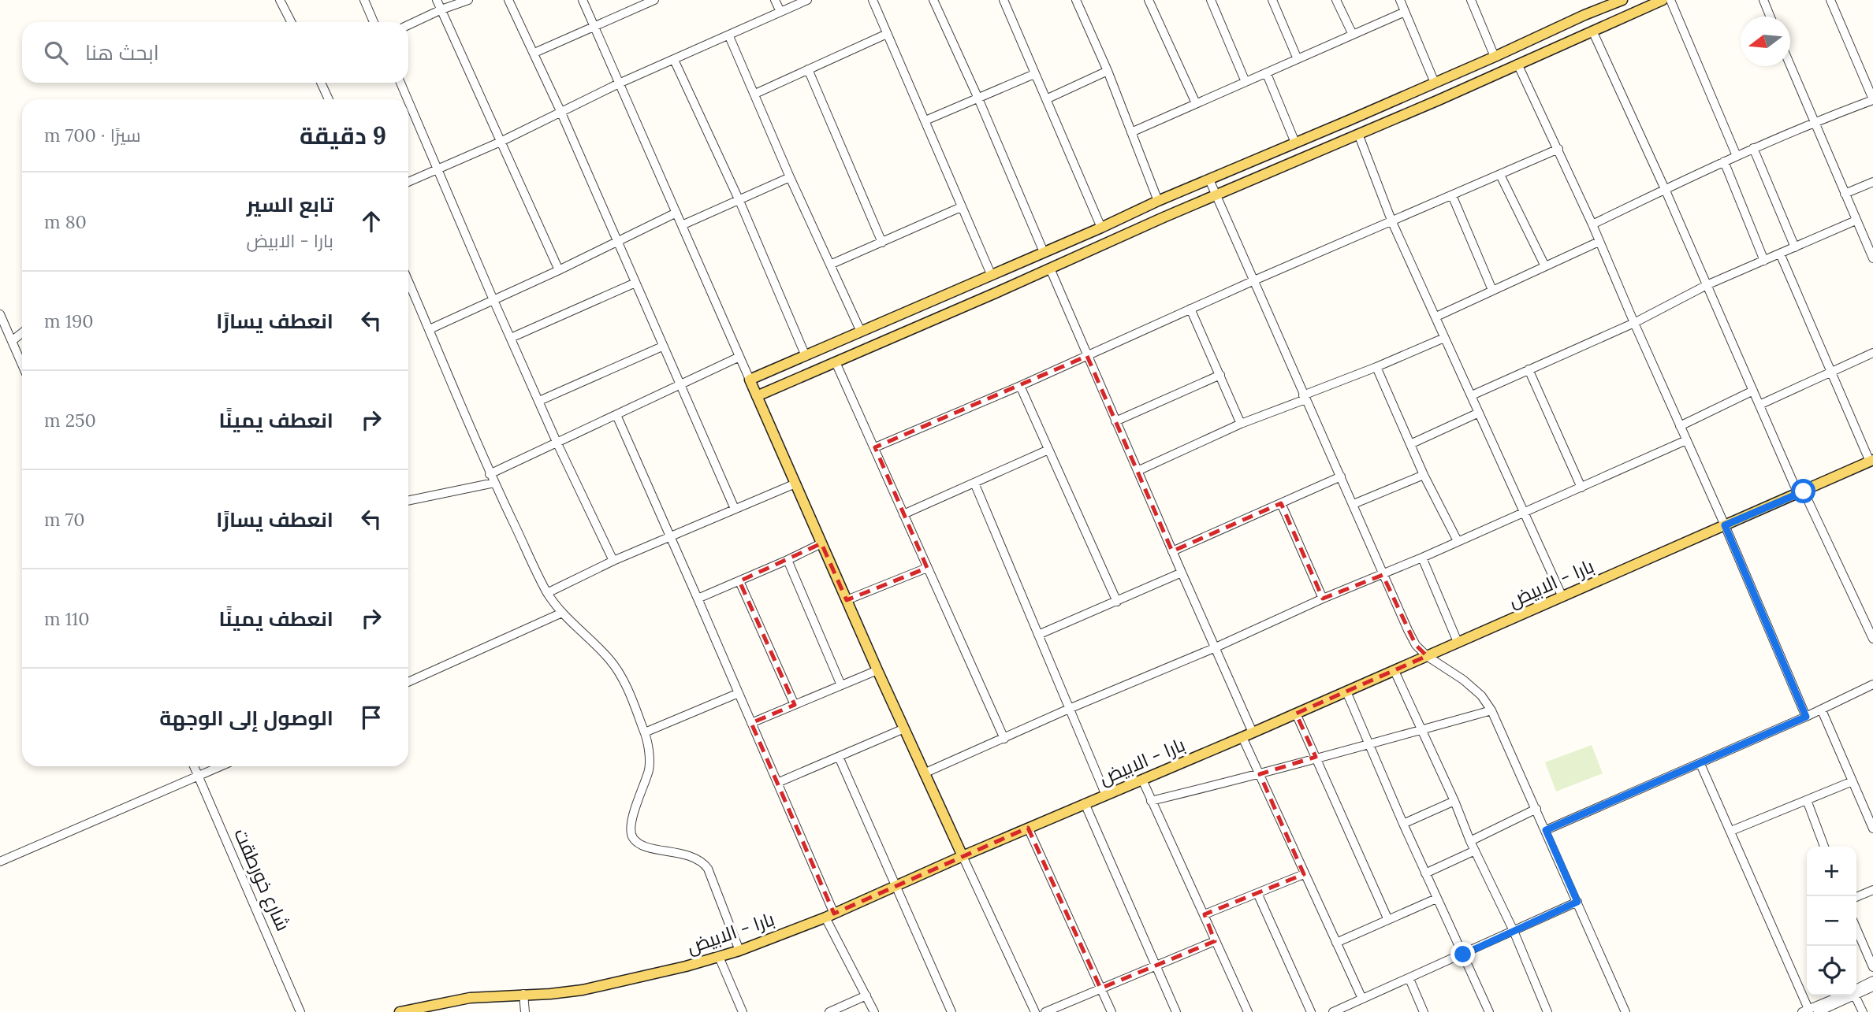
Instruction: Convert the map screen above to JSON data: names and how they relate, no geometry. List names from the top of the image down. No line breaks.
{"streets":{"main road":["بارا - الابيض"],"street":["شارع خورطقت"]},"north":"left","page":{"search":"ابحث هنا","heading":["9 دقيقة","سيرًا · 700 m"],"list":[["تابع السير","بارا - الابيض","80 m"],["انعطف يسارًا","190 m"],["انعطف يمينًا","250 m"],["انعطف يسارًا","70 m"],["انعطف يمينًا","110 m"],"الوصول إلى الوجهة"],"map_buttons":["+","−"]}}
